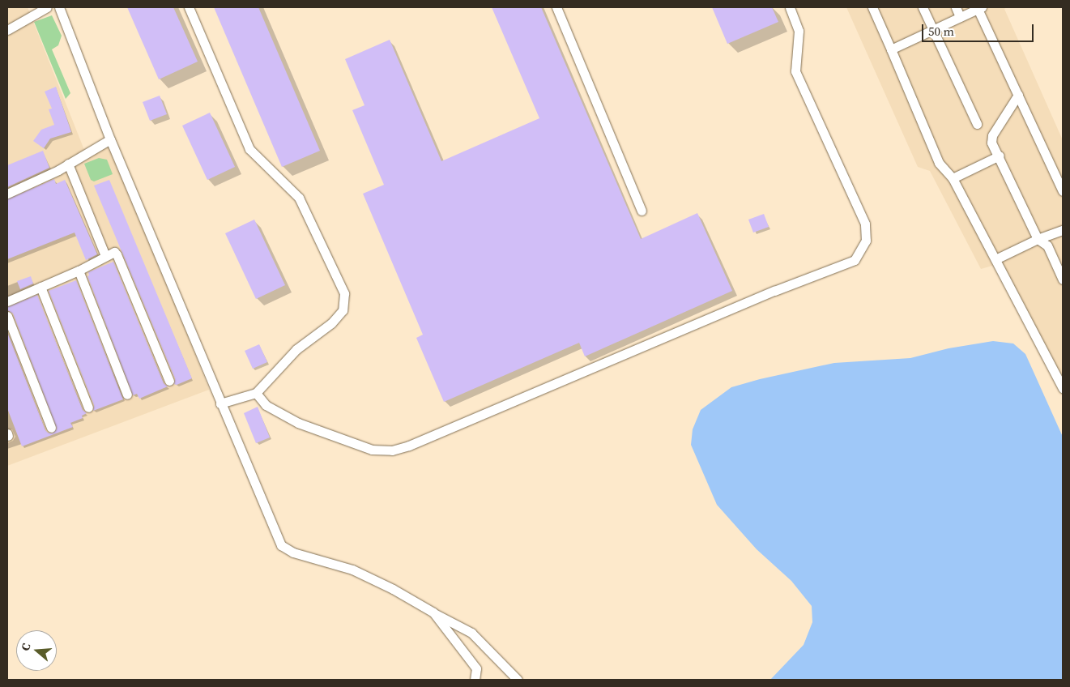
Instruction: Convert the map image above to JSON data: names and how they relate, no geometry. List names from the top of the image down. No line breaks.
{"scale_bar":"50 m","north":"left"}
